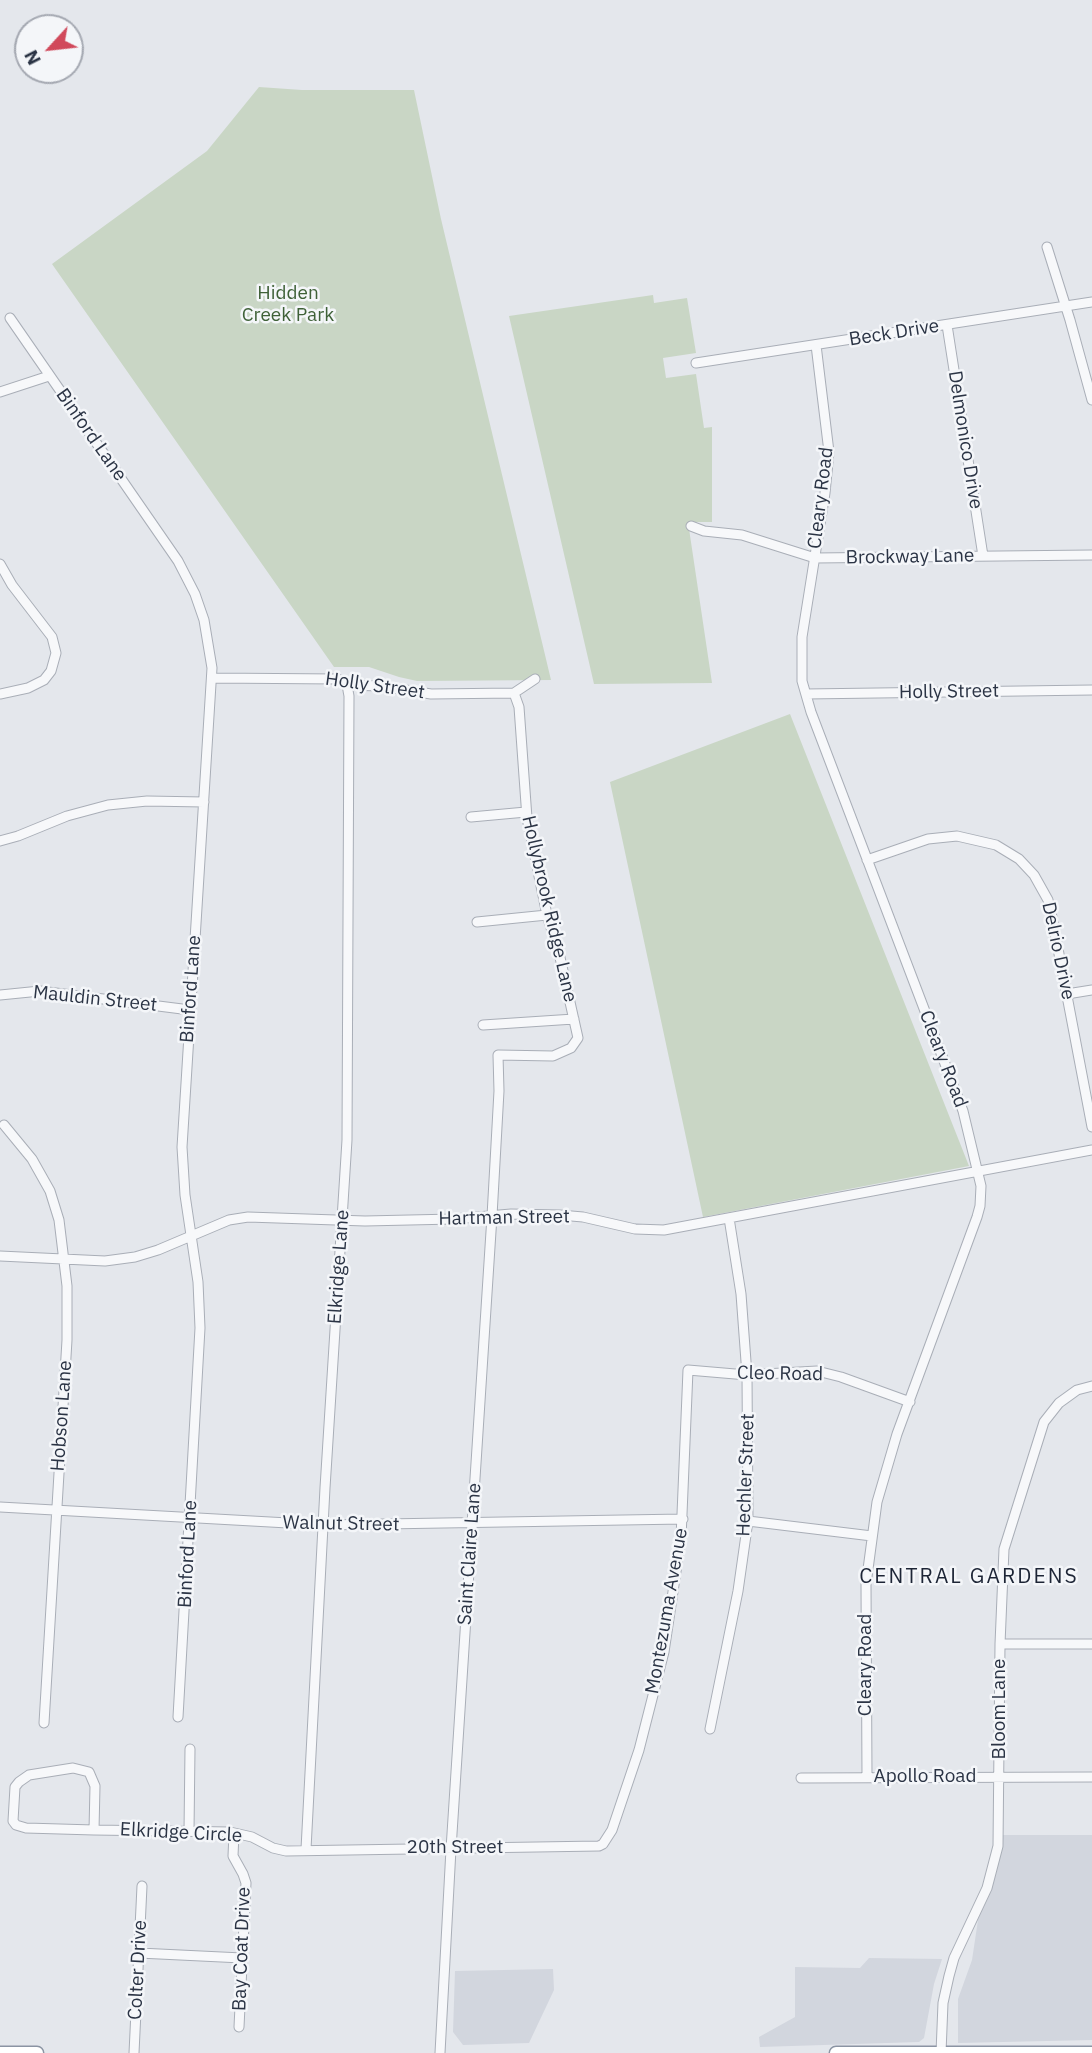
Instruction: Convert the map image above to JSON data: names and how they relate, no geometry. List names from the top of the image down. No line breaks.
{"streets":{"street":["Beck Drive","Binford Lane","Delmonico Drive","Cleary Road","Brockway Lane","Holly Street","Hollybrook Ridge Lane","Delrio Drive","Mauldin Street","Hartman Street","Elkridge Lane","Cleo Road","Hobson Lane","Hechler Street","Walnut Street","Saint Claire Lane","Montezuma Avenue","Bloom Lane","Apollo Road","Elkridge Circle","20th Street","Bay Coat Drive","Colter Drive"]},"crossings":[["Beck Drive","Delmonico Drive"],["Beck Drive","Cleary Road"],["Binford Lane","Holly Street"],["Binford Lane","Mauldin Street"],["Binford Lane","Hartman Street"],["Binford Lane","Walnut Street"],["Delmonico Drive","Brockway Lane"],["Cleary Road","Brockway Lane"],["Cleary Road","Holly Street"],["Cleary Road","Delrio Drive"],["Cleary Road","Hartman Street"],["Cleary Road","Cleo Road"],["Cleary Road","Apollo Road"],["Holly Street","Hollybrook Ridge Lane"],["Holly Street","Elkridge Lane"],["Hollybrook Ridge Lane","Saint Claire Lane"],["Hartman Street","Elkridge Lane"],["Hartman Street","Hobson Lane"],["Hartman Street","Hechler Street"],["Hartman Street","Saint Claire Lane"],["Elkridge Lane","Walnut Street"],["Elkridge Lane","Elkridge Circle"],["Elkridge Lane","20th Street"],["Cleo Road","Hechler Street"],["Cleo Road","Montezuma Avenue"],["Hobson Lane","Walnut Street"],["Walnut Street","Saint Claire Lane"],["Walnut Street","Montezuma Avenue"],["Saint Claire Lane","20th Street"],["Montezuma Avenue","20th Street"],["Bloom Lane","Apollo Road"],["Elkridge Circle","20th Street"],["Elkridge Circle","Bay Coat Drive"]],"districts":["CENTRAL GARDENS"],"parks":["Hidden Creek Park"],"north":"bottom left"}
